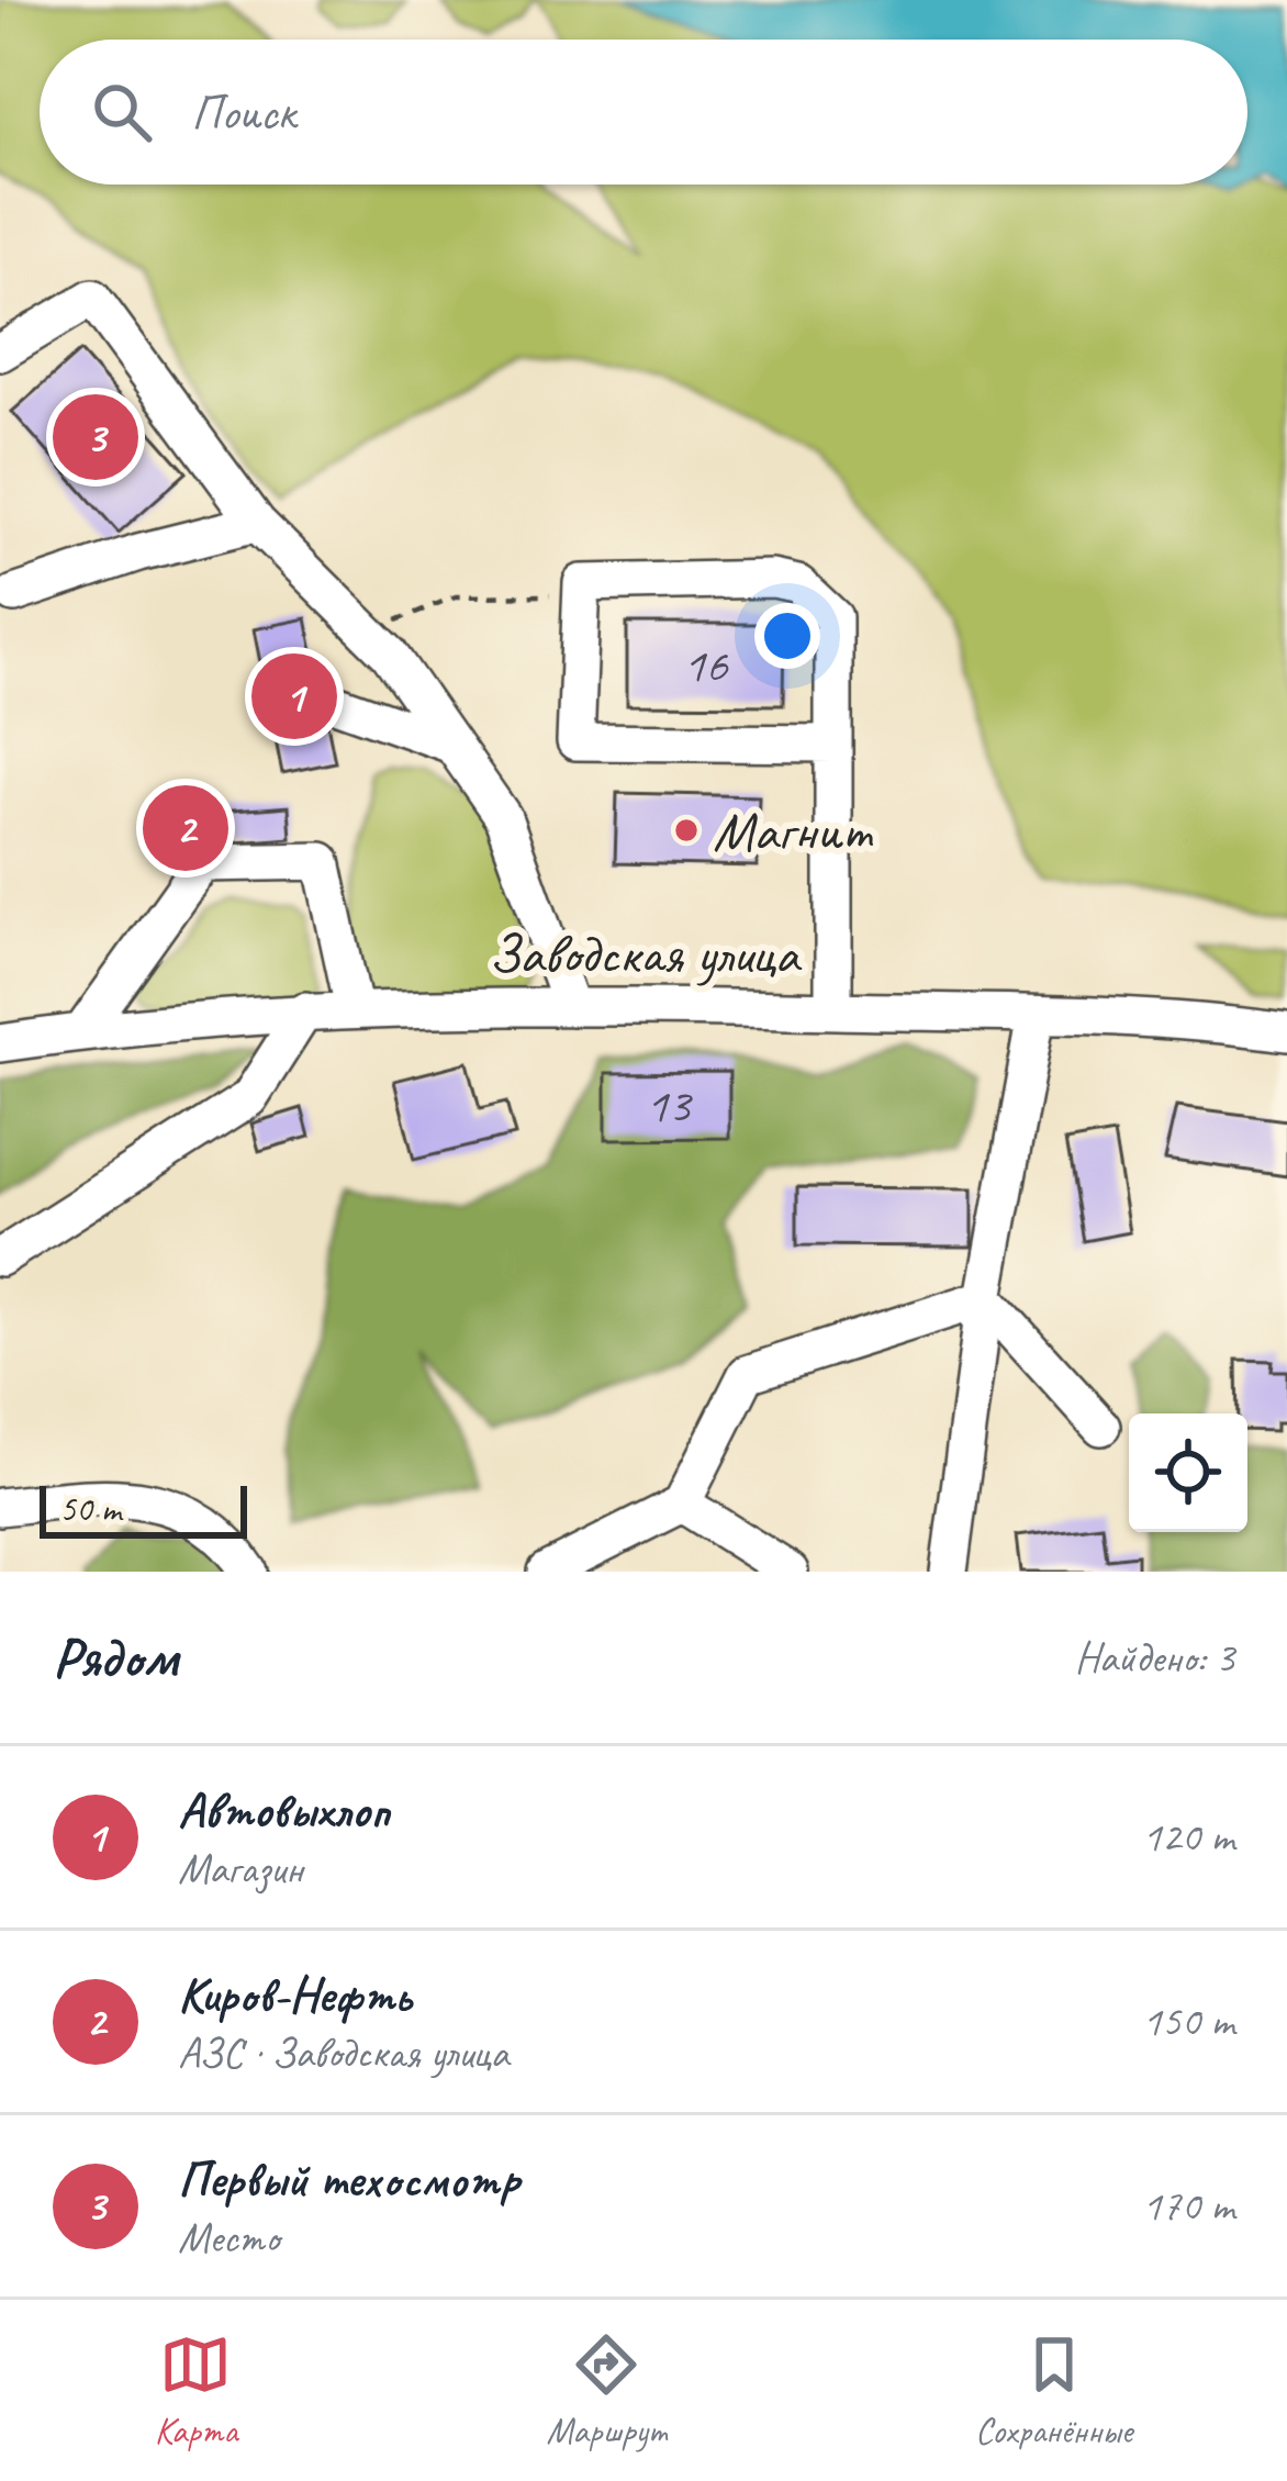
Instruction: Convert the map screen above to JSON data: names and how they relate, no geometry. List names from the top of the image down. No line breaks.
{"streets":{"street":["Заводская улица"]},"places":["Магнит"],"house_numbers":["16","13"],"scale_bar":"50 m","page":{"search":"Поиск","pins":["3","1","2"],"scale":"50 m","heading":["Рядом","Найдено: 3"],"list":[{"mark":"1","name":"Автовыхлоп","note":"Магазин","value":"120 m"},{"mark":"2","name":"Киров-Нефть","note":"АЗС · Заводская улица","value":"150 m"},{"mark":"3","name":"Первый техосмотр","note":"Место","value":"170 m"}],"nav":["Карта","Маршрут","Сохранённые"]}}
